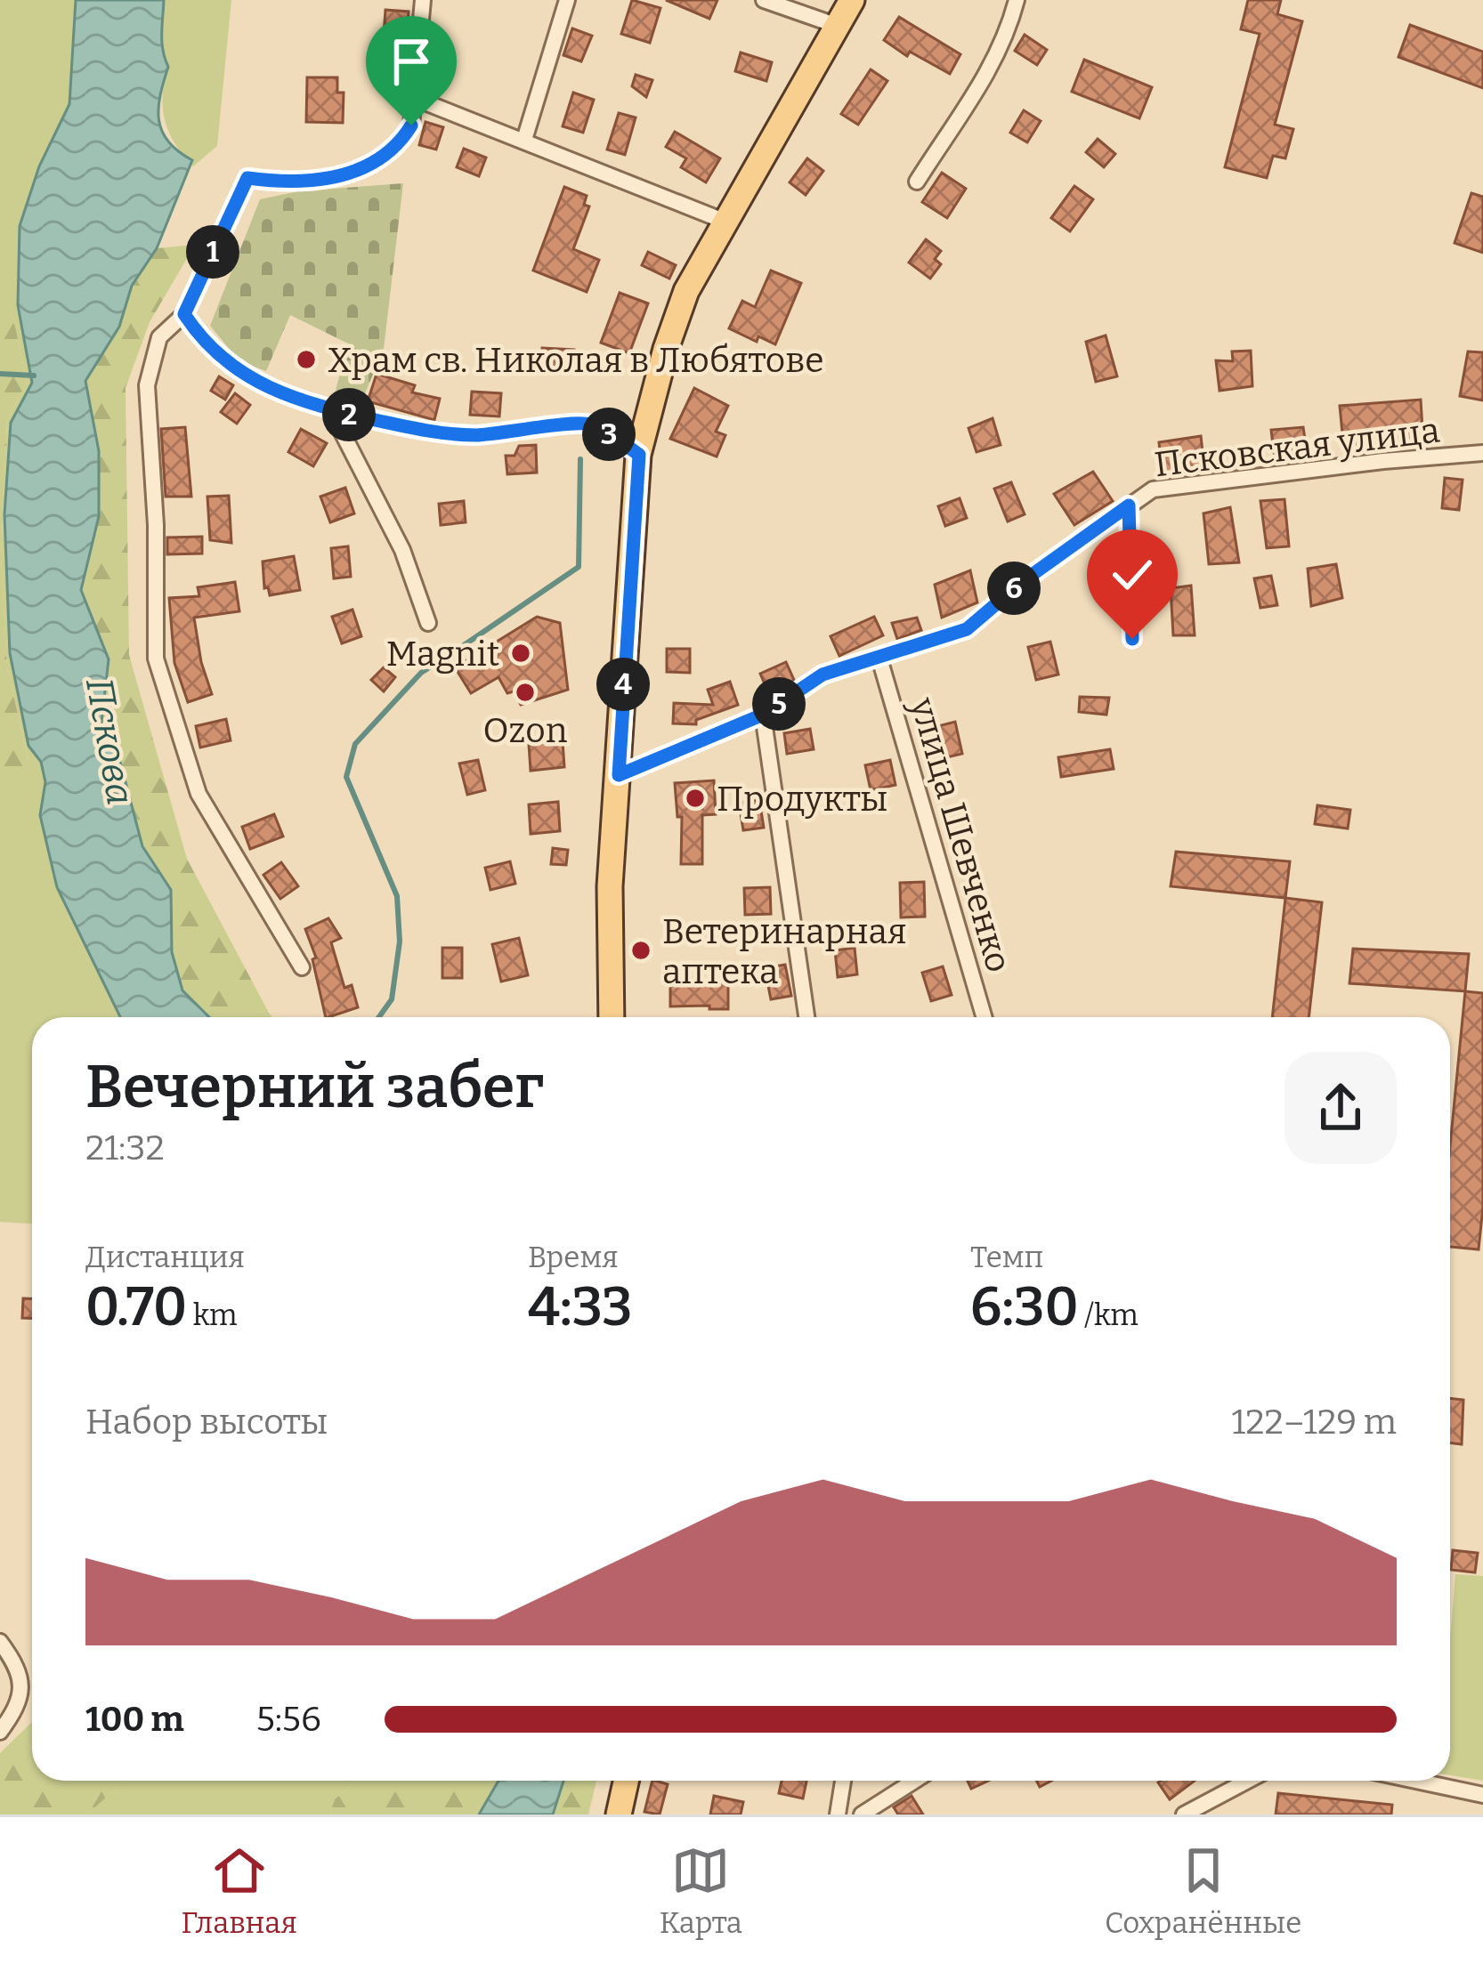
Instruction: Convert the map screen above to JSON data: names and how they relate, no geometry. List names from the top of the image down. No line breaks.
{"streets":{"street":["Псковская улица","улица Шевченко"]},"crossings":[["Псковская улица","улица Шевченко"]],"water":["Пскова"],"places":["Храм св. Николая в Любятове","Magnit","Ozon","Продукты","Ветеринарная аптека"],"page":{"pins":["1","2","3","6","4","5"],"heading":["Вечерний забег","21:32"],"stats":[["Дистанция","0.70 km"],["Время","4:33"],["Темп","6:30 /km"]],"chart":["Набор высоты","122–129 m"],"list":[{"name":"100 m","note":"5:56"}],"tabs":["Главная","Карта","Сохранённые"]}}
